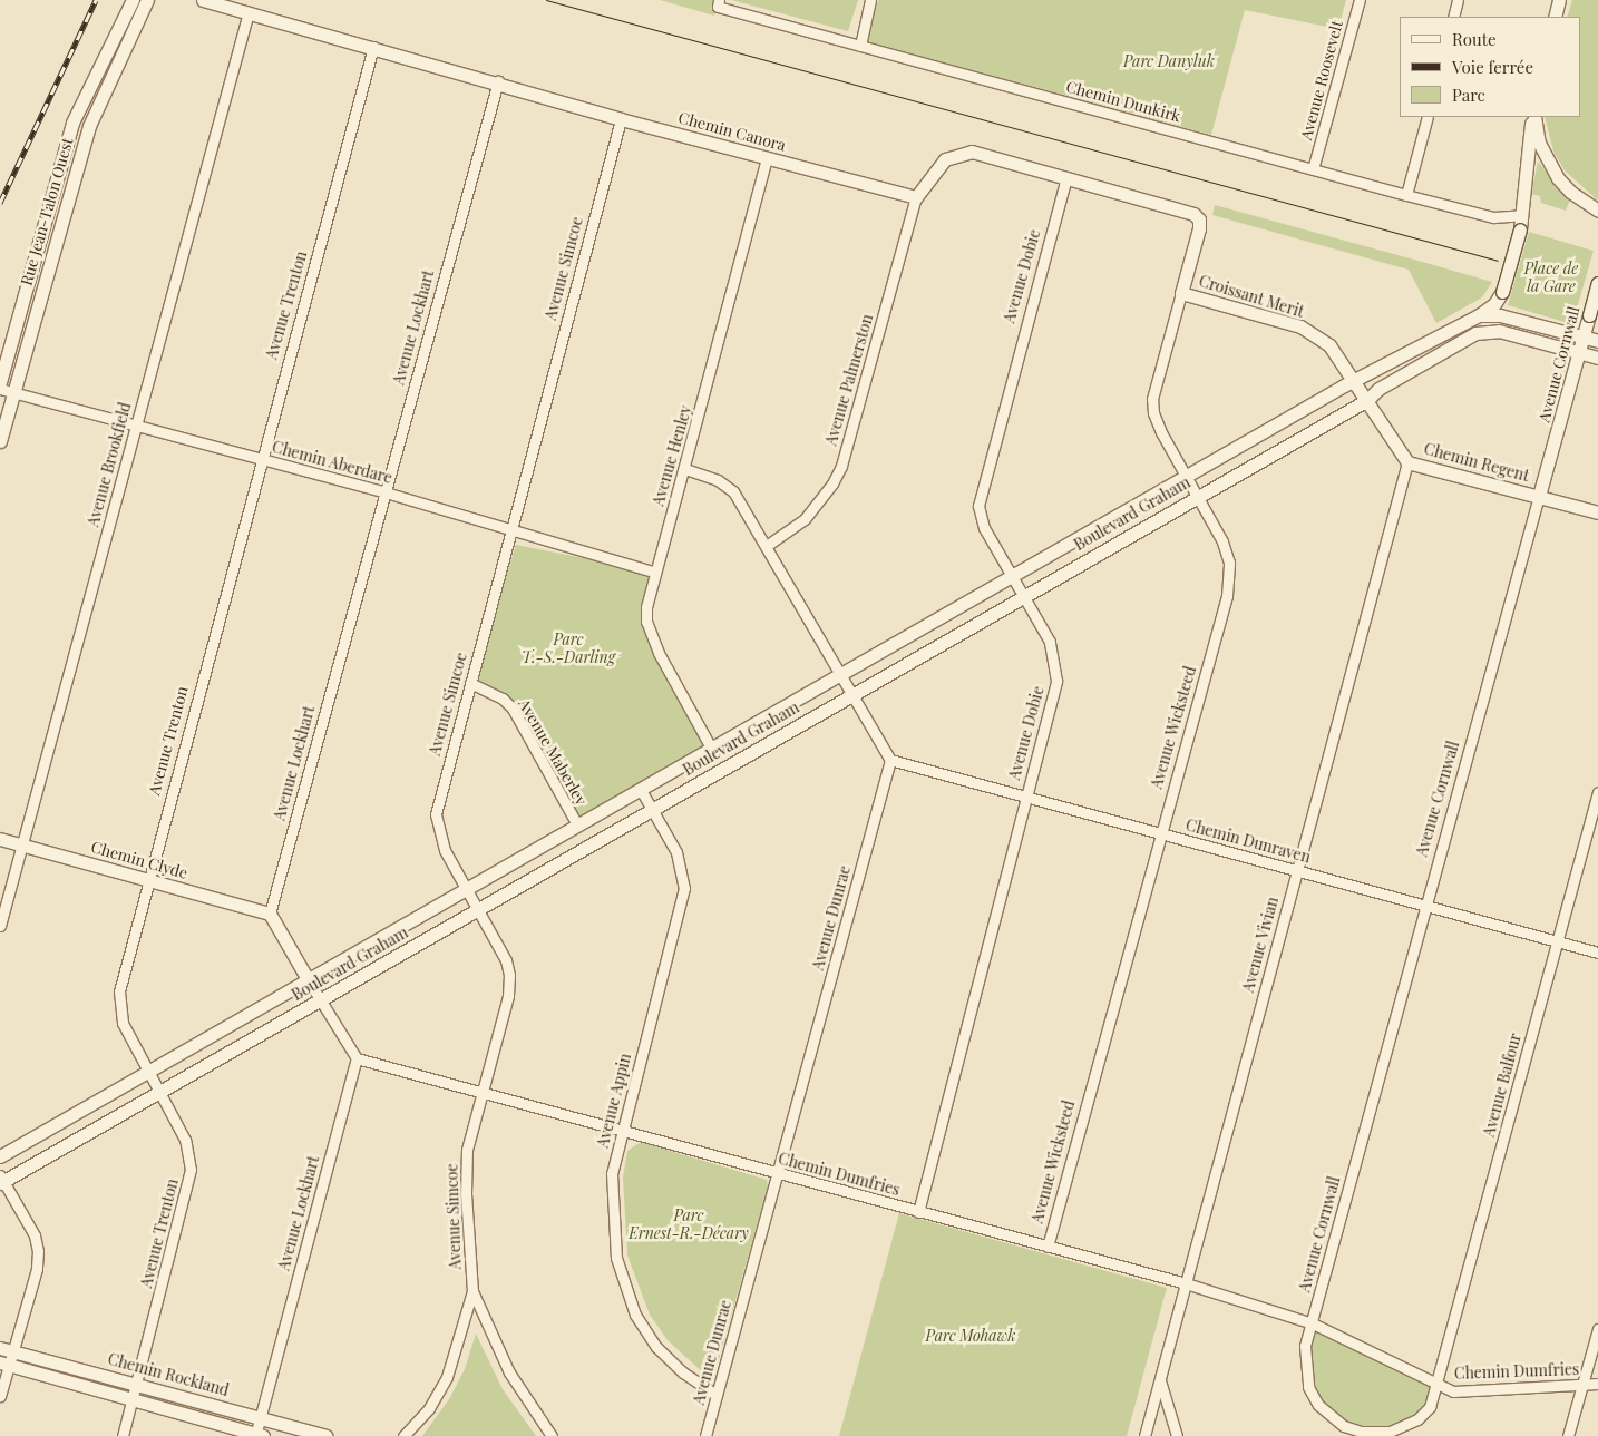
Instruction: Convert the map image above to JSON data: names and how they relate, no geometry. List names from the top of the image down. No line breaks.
{"streets":{"street":["Avenue Roosevelt","Chemin Dunkirk","Chemin Canora","Rue Jean-Talon Ouest","Avenue Simcoe","Avenue Dobie","Croissant Merit","Avenue Trenton","Avenue Lockhart","Avenue Cornwall","Avenue Palmerston","Avenue Henley","Chemin Aberdare","Chemin Regent","Avenue Brookfield","Boulevard Graham","Avenue Wicksteed","Avenue Maberley","Chemin Dunraven","Chemin Clyde","Avenue Dunrae","Avenue Vivian","Avenue Balfour","Avenue Appin","Chemin Dumfries","Chemin Rockland"]},"crossings":[["Avenue Roosevelt","Chemin Dunkirk"],["Chemin Canora","Avenue Simcoe"],["Chemin Canora","Avenue Trenton"],["Chemin Canora","Avenue Lockhart"],["Chemin Canora","Avenue Palmerston"],["Chemin Canora","Avenue Henley"],["Chemin Canora","Avenue Brookfield"],["Rue Jean-Talon Ouest","Chemin Aberdare"],["Avenue Simcoe","Chemin Aberdare"],["Avenue Simcoe","Boulevard Graham"],["Avenue Simcoe","Avenue Maberley"],["Avenue Simcoe","Chemin Dumfries"],["Avenue Dobie","Boulevard Graham"],["Avenue Dobie","Avenue Wicksteed"],["Avenue Dobie","Chemin Dunraven"],["Avenue Dobie","Chemin Dumfries"],["Croissant Merit","Chemin Regent"],["Croissant Merit","Boulevard Graham"],["Croissant Merit","Avenue Wicksteed"],["Avenue Trenton","Chemin Aberdare"],["Avenue Trenton","Boulevard Graham"],["Avenue Trenton","Chemin Clyde"],["Avenue Trenton","Chemin Rockland"],["Avenue Lockhart","Chemin Aberdare"],["Avenue Lockhart","Chemin Clyde"],["Avenue Lockhart","Chemin Dumfries"],["Avenue Lockhart","Chemin Rockland"],["Avenue Cornwall","Chemin Regent"],["Avenue Cornwall","Chemin Dunraven"],["Avenue Cornwall","Chemin Dumfries"],["Avenue Henley","Chemin Aberdare"],["Avenue Henley","Boulevard Graham"],["Chemin Aberdare","Avenue Brookfield"],["Chemin Regent","Boulevard Graham"],["Chemin Regent","Avenue Vivian"],["Avenue Brookfield","Chemin Clyde"],["Boulevard Graham","Avenue Wicksteed"],["Boulevard Graham","Avenue Maberley"],["Boulevard Graham","Avenue Appin"],["Avenue Wicksteed","Chemin Dunraven"],["Avenue Wicksteed","Chemin Dumfries"],["Chemin Dunraven","Avenue Dunrae"],["Chemin Dunraven","Avenue Vivian"],["Chemin Dunraven","Avenue Balfour"],["Avenue Dunrae","Avenue Appin"],["Avenue Dunrae","Chemin Dumfries"],["Avenue Vivian","Chemin Dumfries"],["Avenue Balfour","Chemin Dumfries"],["Avenue Appin","Chemin Dumfries"]],"parks":["Parc Danyluk","Place de la Gare","Parc T.-S.-Darling","Parc Ernest-R.-Décary","Parc Mohawk"],"legend":["Route","Voie ferrée","Parc"]}
